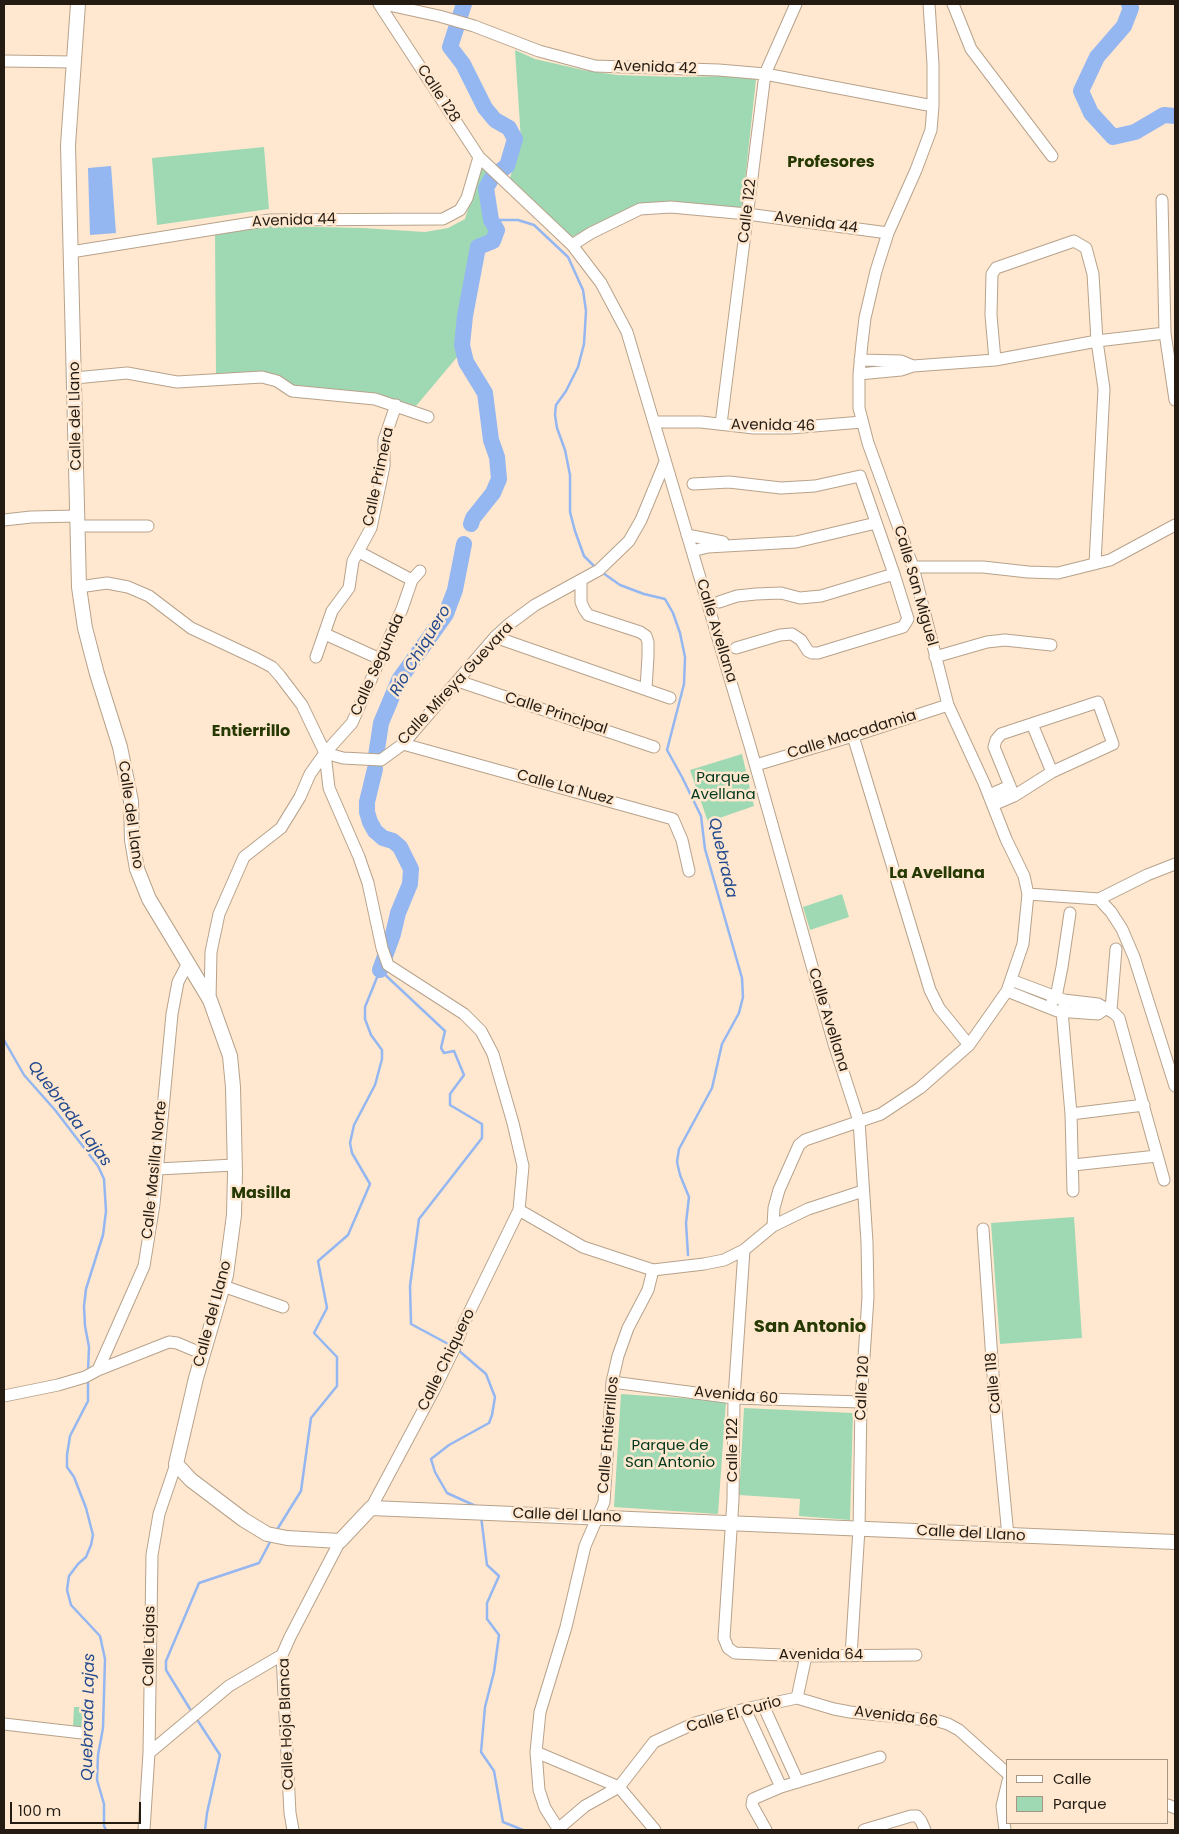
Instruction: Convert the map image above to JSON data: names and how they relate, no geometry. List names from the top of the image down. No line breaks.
{"streets":{"main road":["Calle del Llano"],"street":["Avenida 42","Calle 128","Calle 122","Avenida 44","Avenida 46","Calle Primera","Calle San Miguel","Calle Avellana","Calle Segunda","Calle Mireya Guevara","Calle Principal","Calle Macadamia","Calle La Nuez","Calle Masilla Norte","Calle Chiquero","Calle 118","Calle 120","Avenida 60","Calle Entierrillos","Calle Lajas","Avenida 64","Calle El Curio","Avenida 66","Calle Hoja Blanca"]},"crossings":[["Avenida 42","Calle 122"],["Avenida 42","Calle San Miguel"],["Calle 128","Avenida 44"],["Calle 128","Calle Avellana"],["Calle 122","Avenida 44"],["Calle 122","Calle del Llano"],["Calle 122","Avenida 46"],["Calle 122","Avenida 60"],["Calle 122","Avenida 64"],["Avenida 44","Calle del Llano"],["Avenida 44","Calle San Miguel"],["Avenida 44","Calle Avellana"],["Calle del Llano","Calle Segunda"],["Calle del Llano","Calle Masilla Norte"],["Calle del Llano","Calle Chiquero"],["Calle del Llano","Calle 118"],["Calle del Llano","Calle 120"],["Calle del Llano","Calle Entierrillos"],["Calle del Llano","Calle Lajas"],["Avenida 46","Calle San Miguel"],["Avenida 46","Calle Avellana"],["Calle San Miguel","Calle Macadamia"],["Calle Avellana","Calle Mireya Guevara"],["Calle Avellana","Calle Macadamia"],["Calle Avellana","Calle 120"],["Calle Segunda","Calle Mireya Guevara"],["Calle Mireya Guevara","Calle Principal"],["Calle Mireya Guevara","Calle La Nuez"],["Calle 120","Avenida 60"],["Calle 120","Avenida 64"],["Avenida 60","Calle Entierrillos"],["Avenida 64","Calle El Curio"],["Calle El Curio","Avenida 66"]],"districts":["Profesores","Entierrillo","La Avellana","Masilla","San Antonio"],"water":["Río Chiquero","Quebrada","Quebrada Lajas"],"parks":["Parque Avellana","Parque de San Antonio"],"legend":["Calle","Parque"],"scale_bar":"100 m"}
